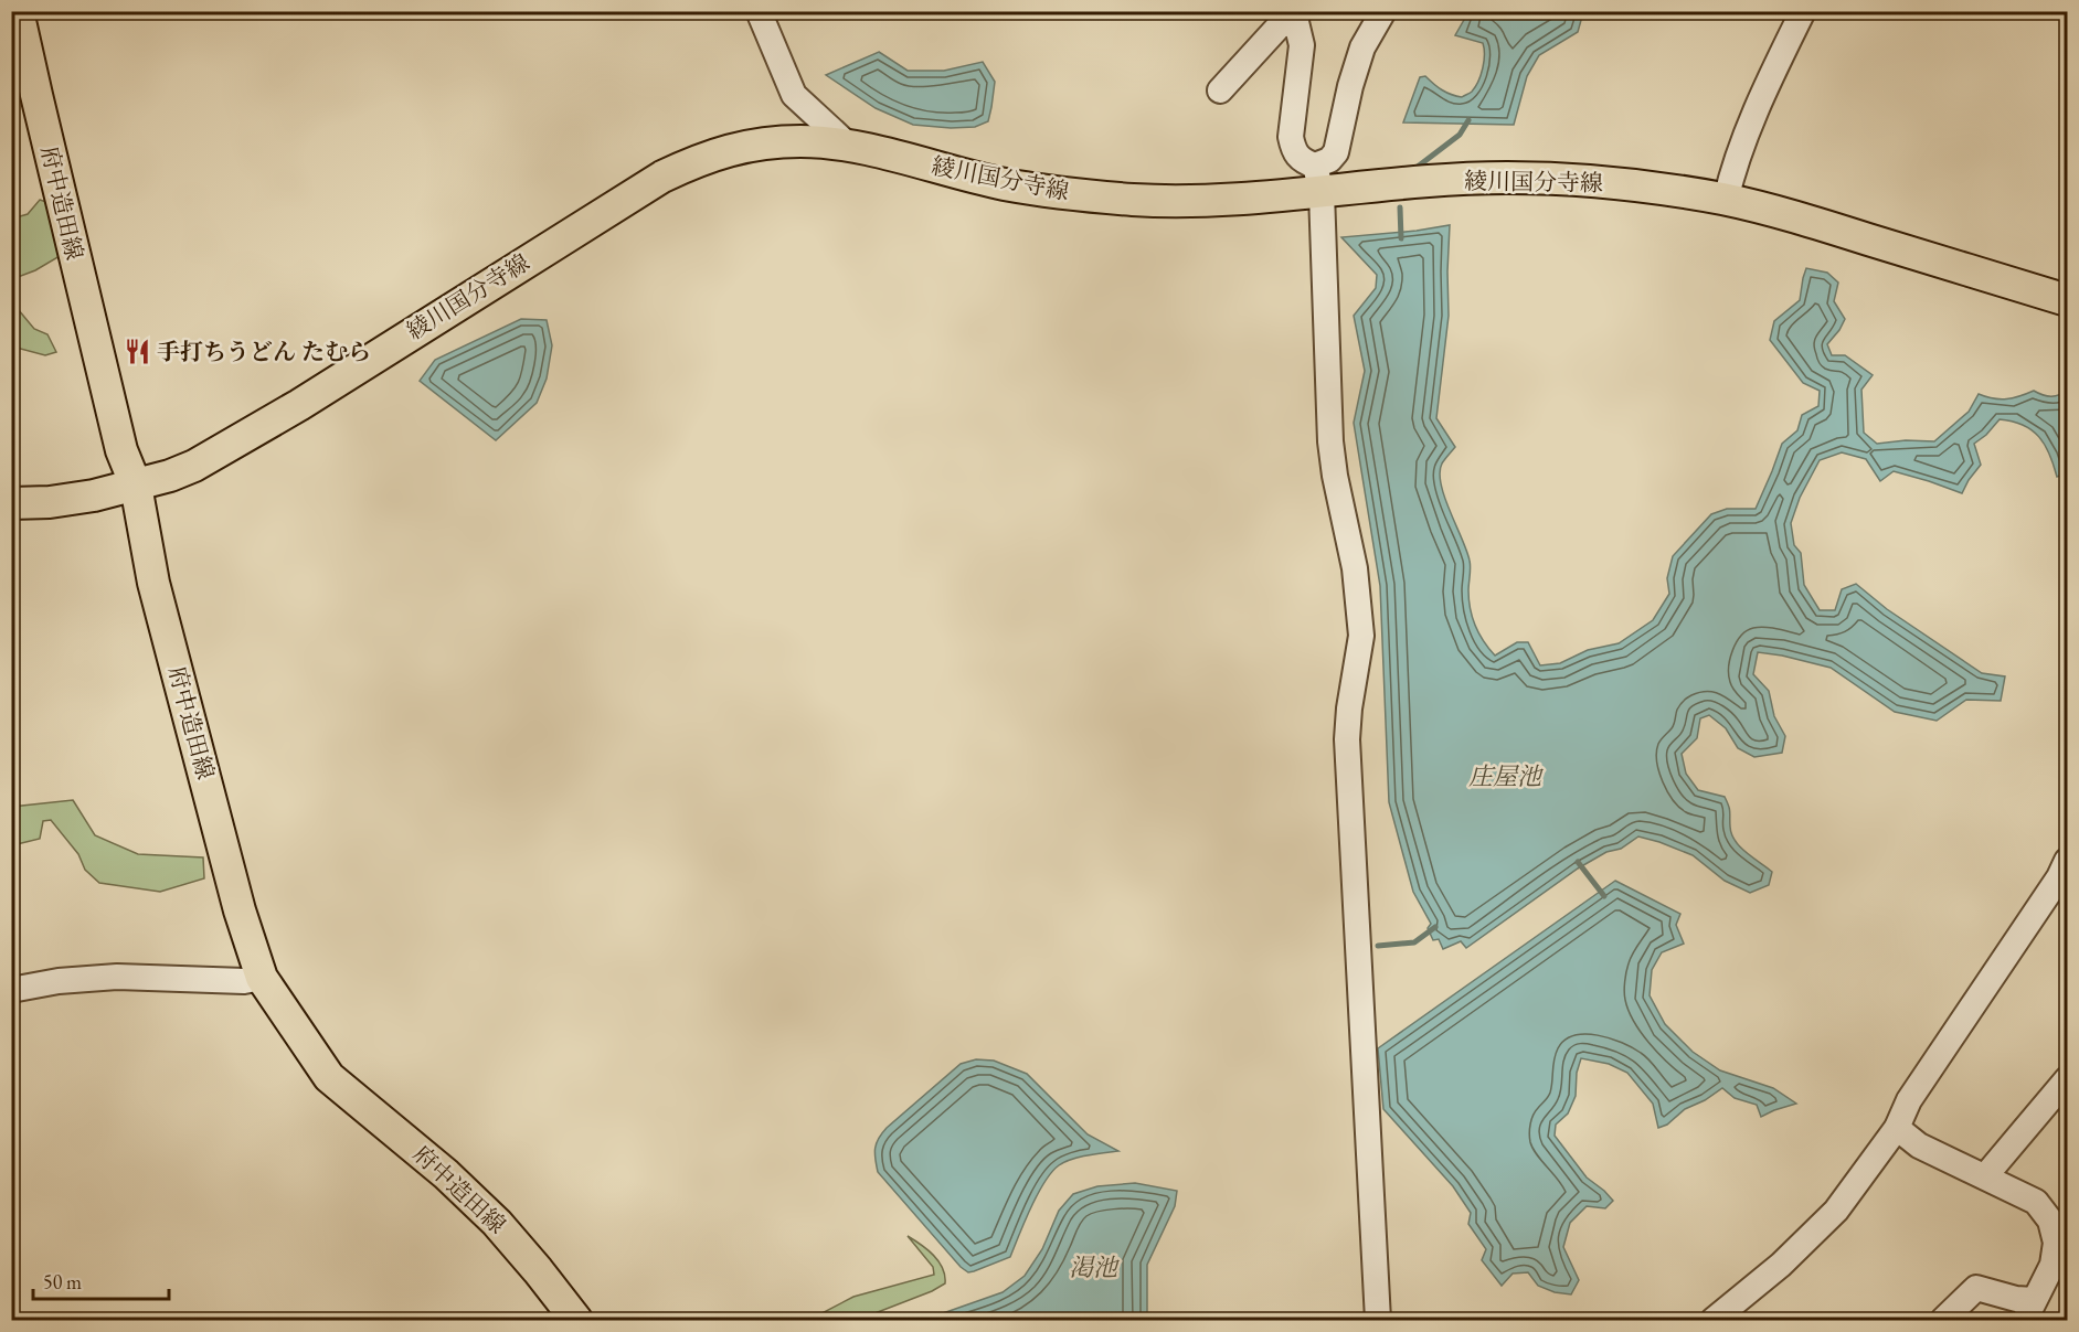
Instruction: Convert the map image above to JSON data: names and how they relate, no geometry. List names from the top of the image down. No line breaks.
{"streets":{"main road":["綾川国分寺線","府中造田線"]},"crossings":[["綾川国分寺線","府中造田線"]],"water":["庄屋池","渇池"],"places":{"restaurant":["手打ちうどん たむら"]},"scale_bar":"50 m"}
